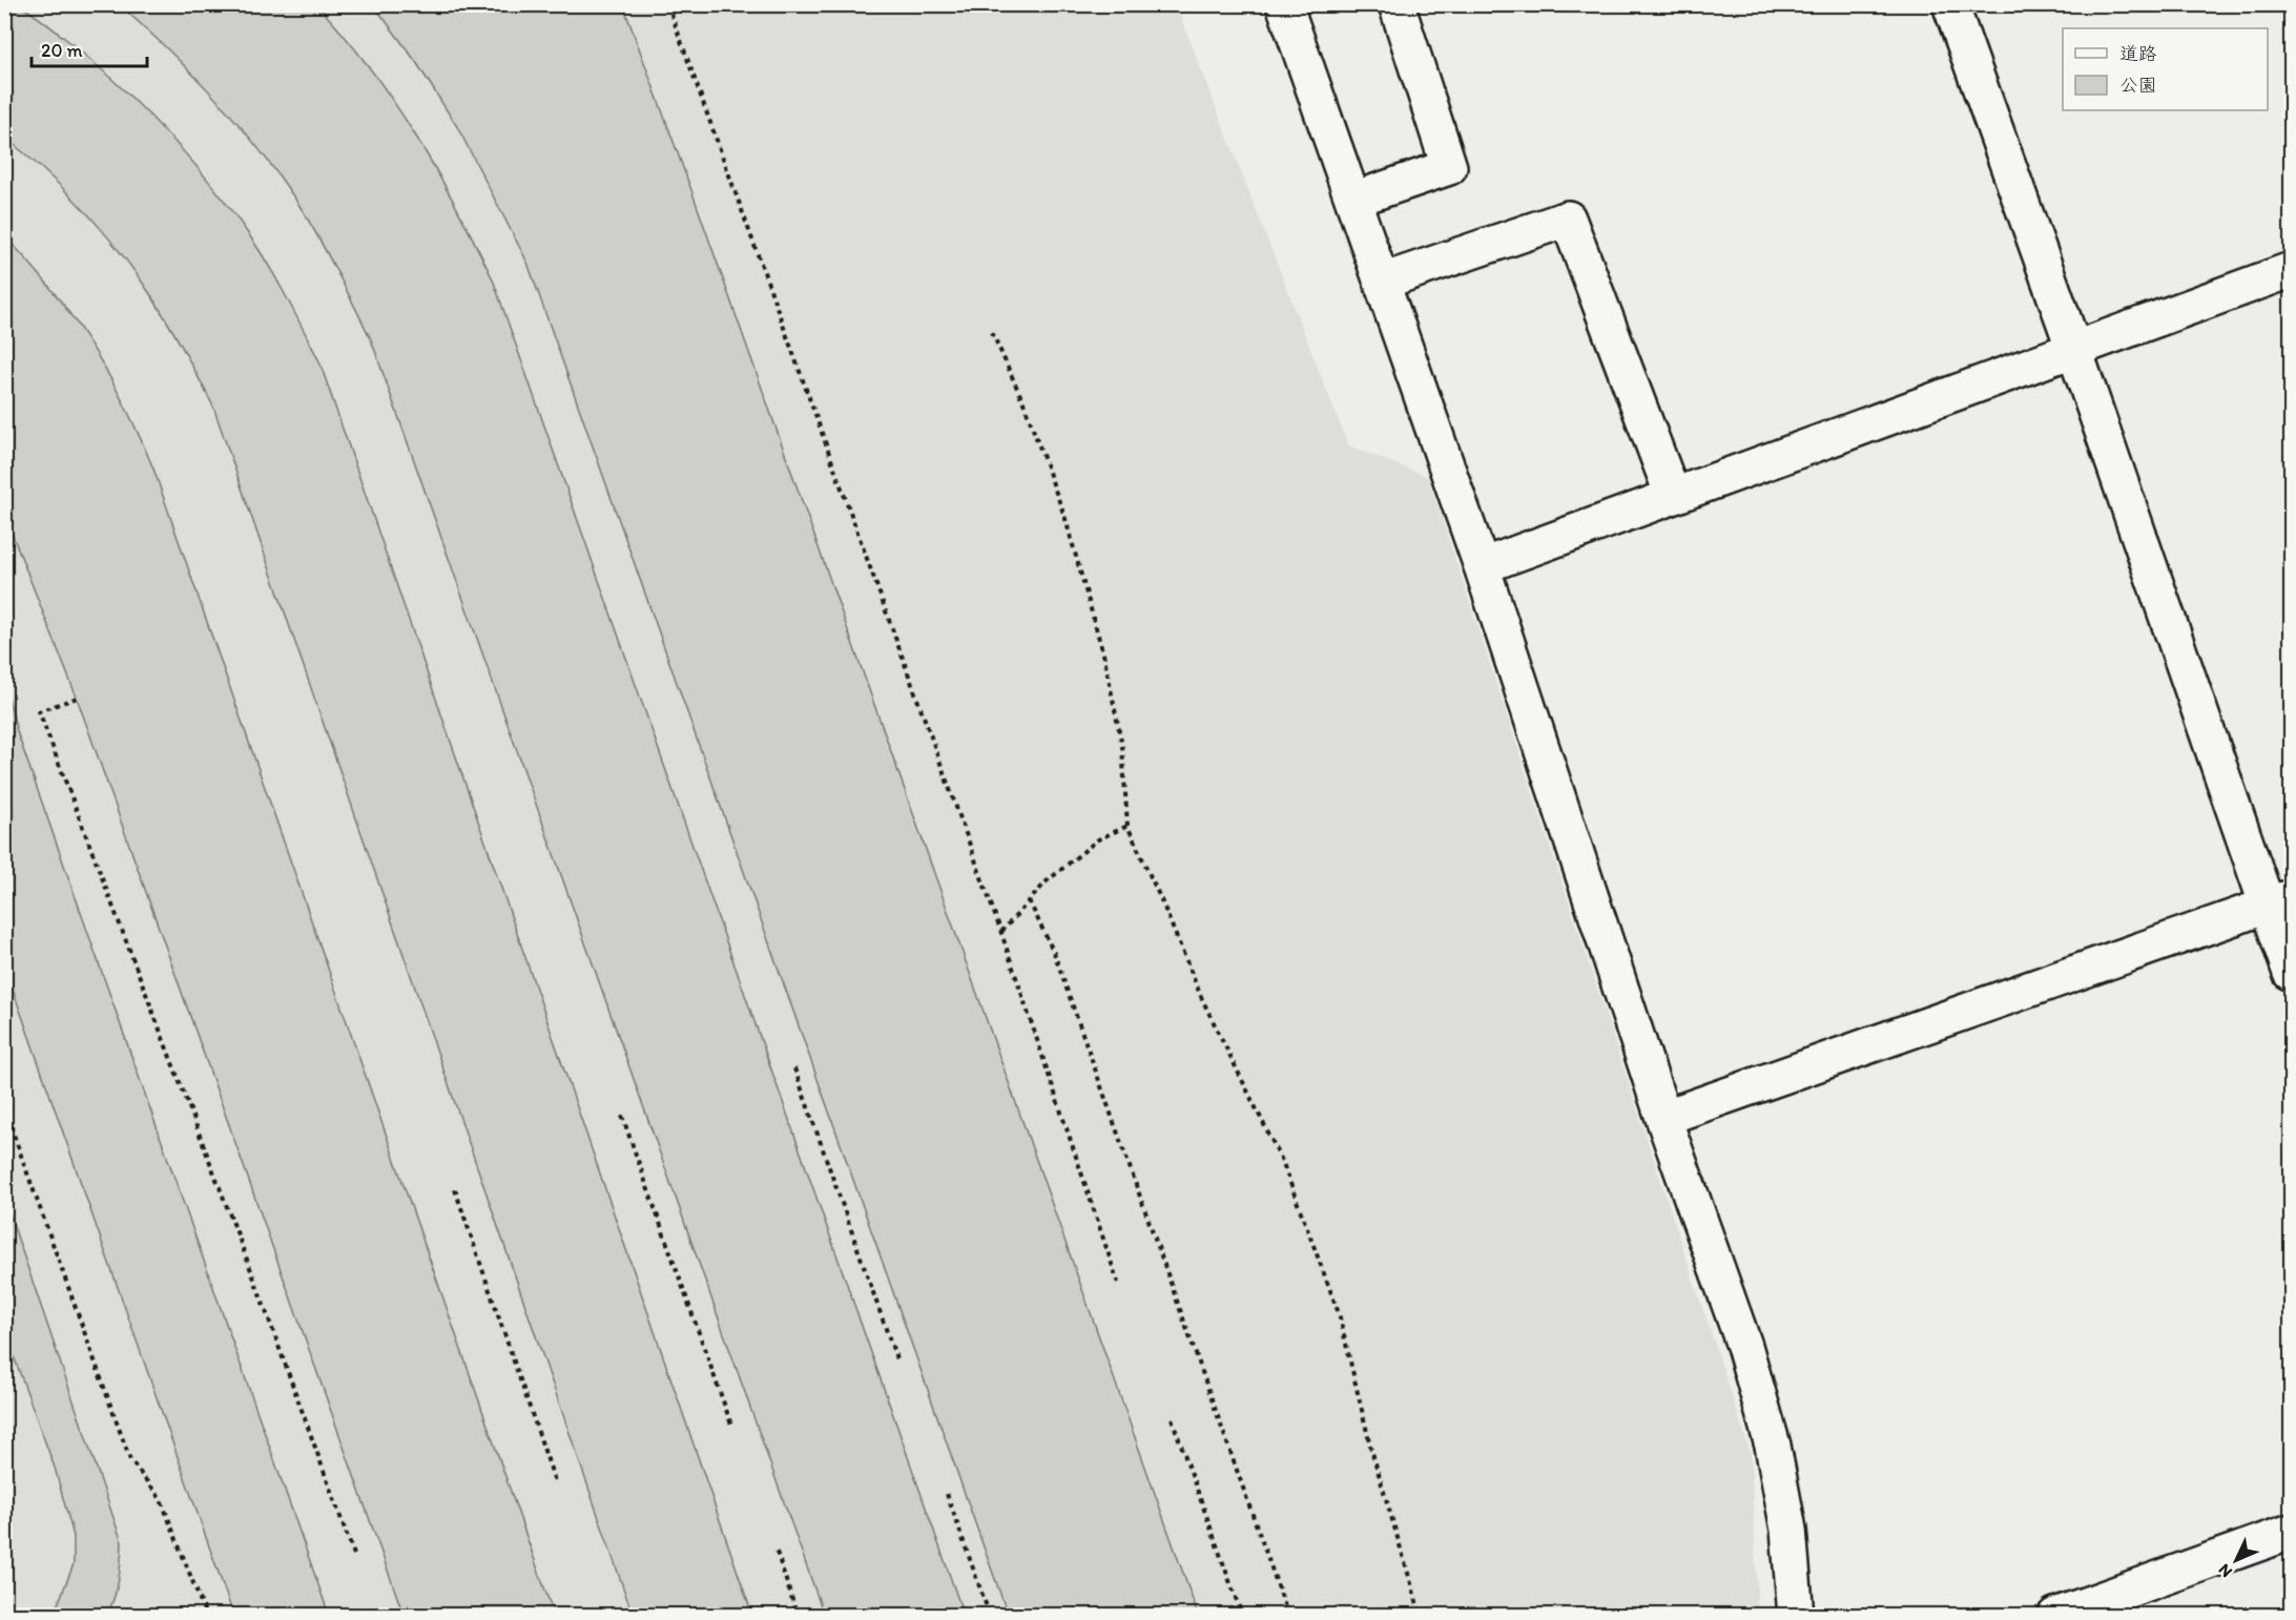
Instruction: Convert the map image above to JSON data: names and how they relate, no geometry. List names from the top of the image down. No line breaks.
{"legend":["道路","公園"],"scale_bar":"20 m","north":"bottom left"}
